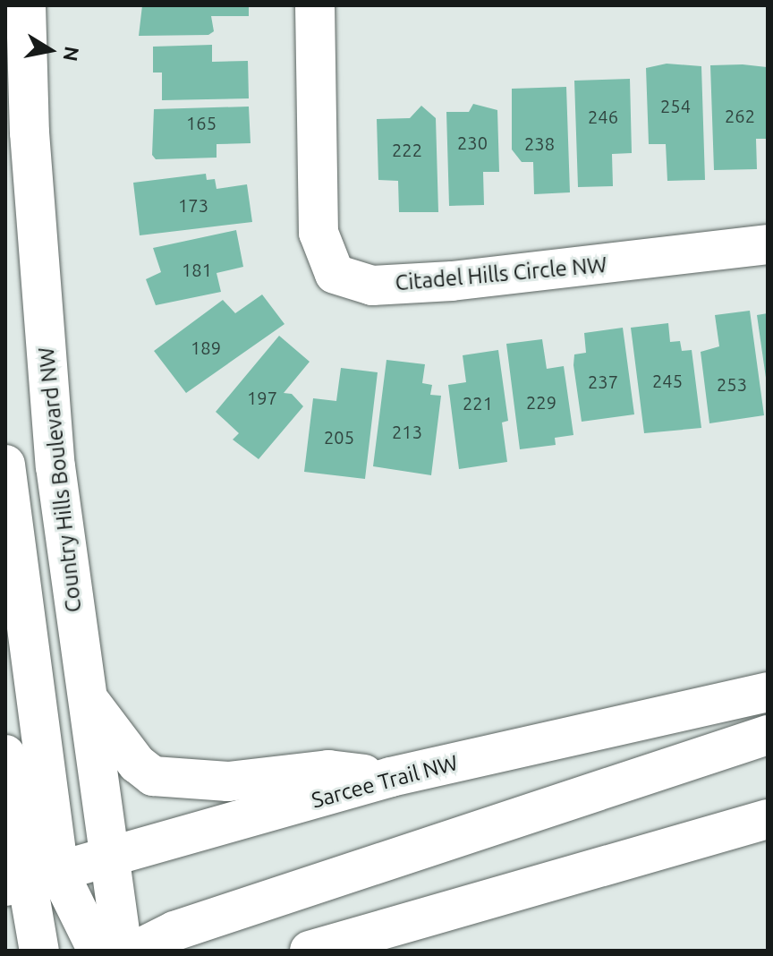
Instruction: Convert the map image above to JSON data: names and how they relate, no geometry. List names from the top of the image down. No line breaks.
{"streets":{"main road":["Citadel Hills Circle NW","Country Hills Boulevard NW","Sarcee Trail NW"]},"crossings":[["Country Hills Boulevard NW","Sarcee Trail NW"]],"house_numbers":["254","262","246","165","230","238","222","173","181","189","245","237","253","197","229","221","213","205"],"north":"right"}
